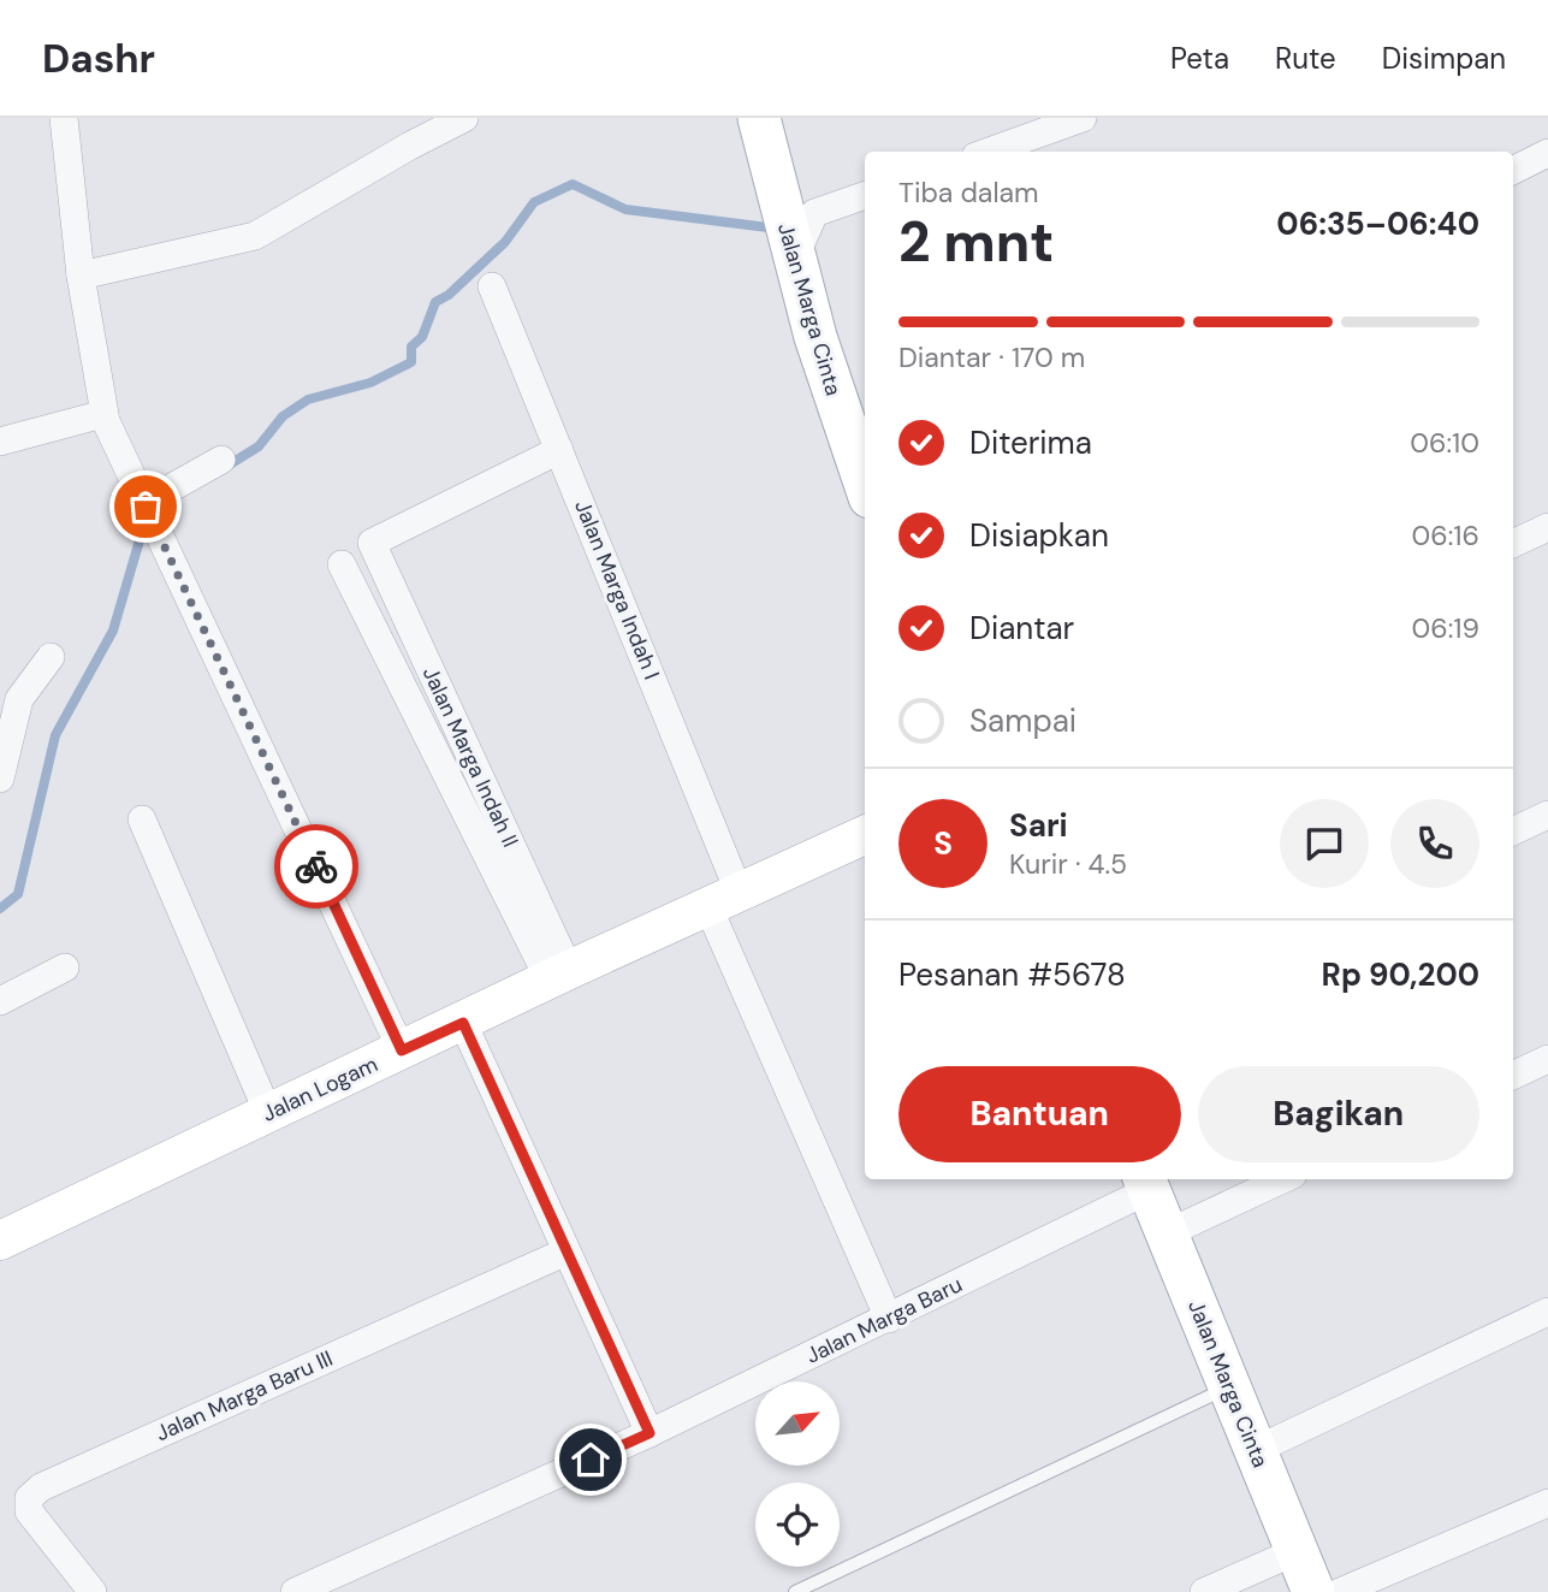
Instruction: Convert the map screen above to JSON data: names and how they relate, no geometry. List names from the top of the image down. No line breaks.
{"streets":{"main road":["Jalan Marga Cinta"],"street":["Jalan Marga Indah I","Jalan Marga Indah II","Jalan Logam","Jalan Marga Baru","Jalan Marga Baru III"]},"crossings":[["Jalan Marga Cinta","Jalan Marga Baru"],["Jalan Marga Indah I","Jalan Marga Indah II"],["Jalan Marga Indah I","Jalan Logam"],["Jalan Marga Indah I","Jalan Marga Baru"],["Jalan Marga Indah II","Jalan Logam"]],"north":"top right","page":{"header":"Dashr","nav":["Peta","Rute","Disimpan"],"heading":["2 mnt","Tiba dalam","06:35–06:40"],"panel":["Sari","Kurir · 4.5","Pesanan #5678","Rp 90,200"],"bar":"Diantar · 170 m","list":[["Diterima","06:10"],["Disiapkan","06:16"],["Diantar","06:19"],"Sampai"],"round":"S","buttons":["Bantuan","Bagikan"]}}
